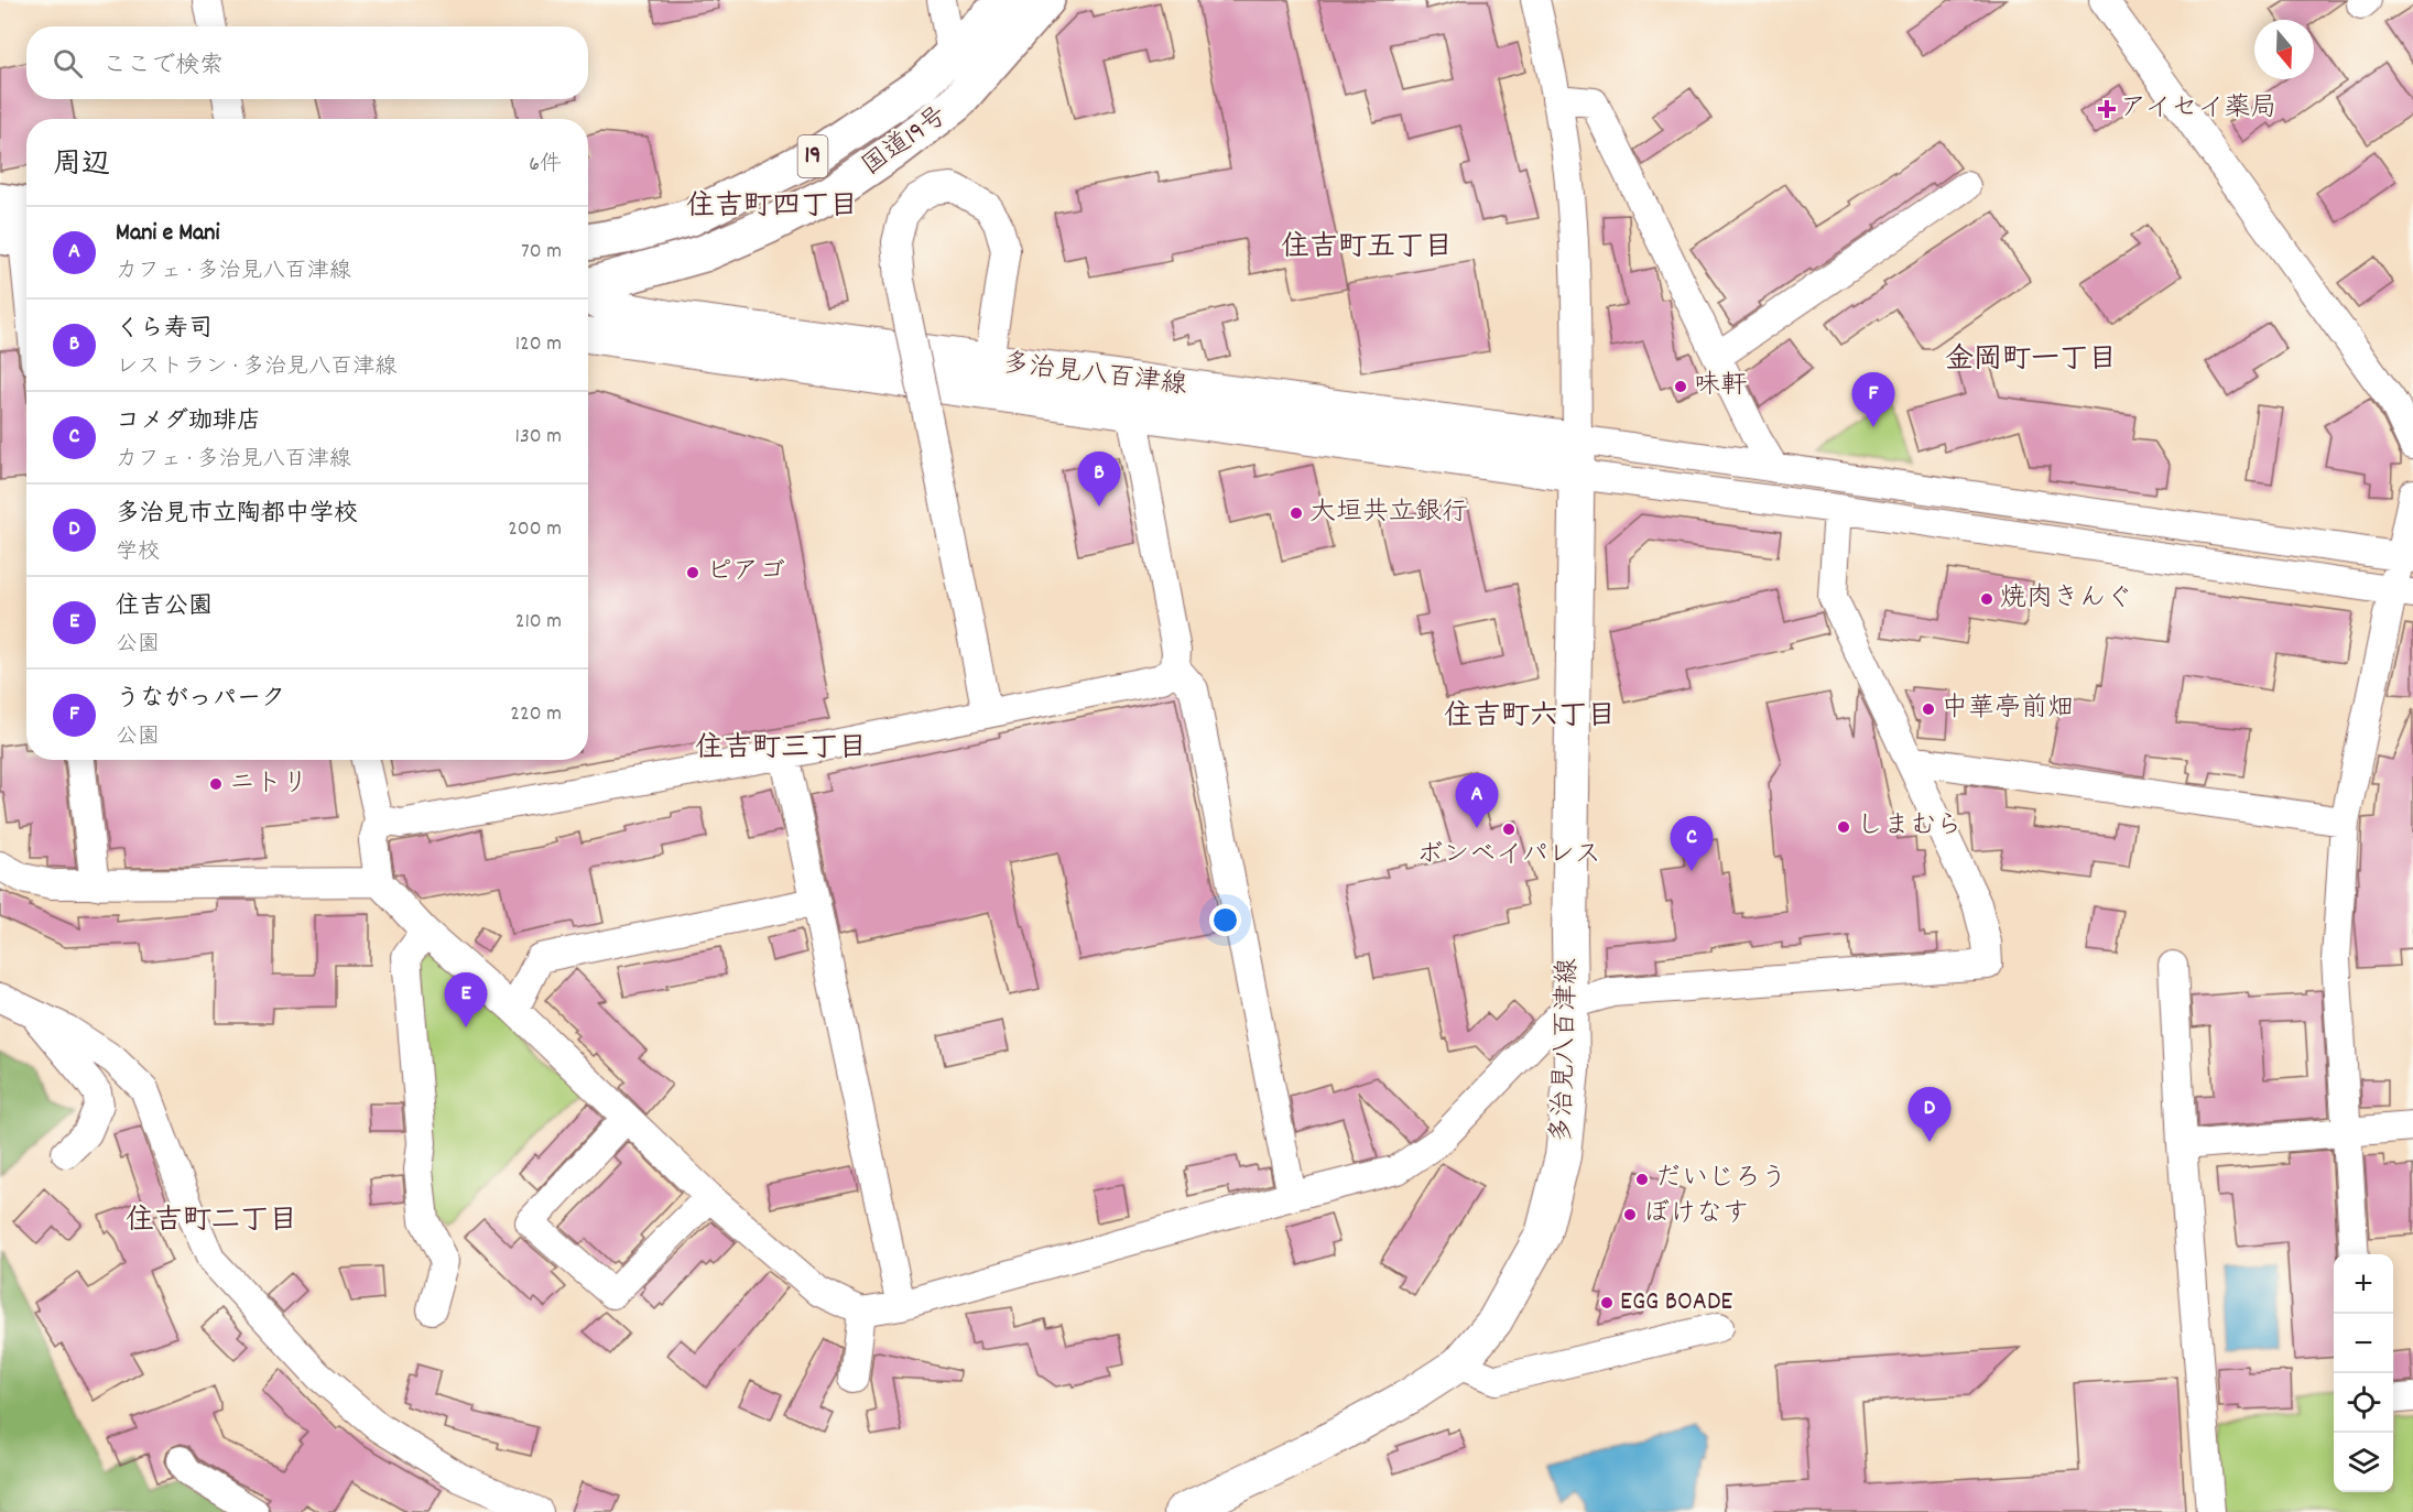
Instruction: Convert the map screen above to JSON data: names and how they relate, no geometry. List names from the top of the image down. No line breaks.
{"streets":{"highway":["国道19号","19"],"main road":["多治見八百津線"]},"districts":["住吉町四丁目","住吉町五丁目","金岡町一丁目","住吉町六丁目","住吉町三丁目","住吉町二丁目"],"places":{"health":["アイセイ薬局"],"other":["味軒","大垣共立銀行","ピアゴ","焼肉きんぐ","中華亭前畑","ニトリ","しまむら","ボンベイパレス","だいじろう","ぼけなす","EGG BOADE"]},"north":"bottom","page":{"search":"ここで検索","heading":["周辺","6件"],"list":[{"mark":"A","name":"Mani e Mani","note":"カフェ · 多治見八百津線","value":"70 m"},{"mark":"B","name":"くら寿司","note":"レストラン · 多治見八百津線","value":"120 m"},{"mark":"C","name":"コメダ珈琲店","note":"カフェ · 多治見八百津線","value":"130 m"},{"mark":"D","name":"多治見市立陶都中学校","note":"学校","value":"200 m"},{"mark":"E","name":"住吉公園","note":"公園","value":"210 m"},{"mark":"F","name":"うながっパーク","note":"公園","value":"220 m"}],"pins":["F","B","A","C","E","D"],"map_buttons":["+","−"]}}
